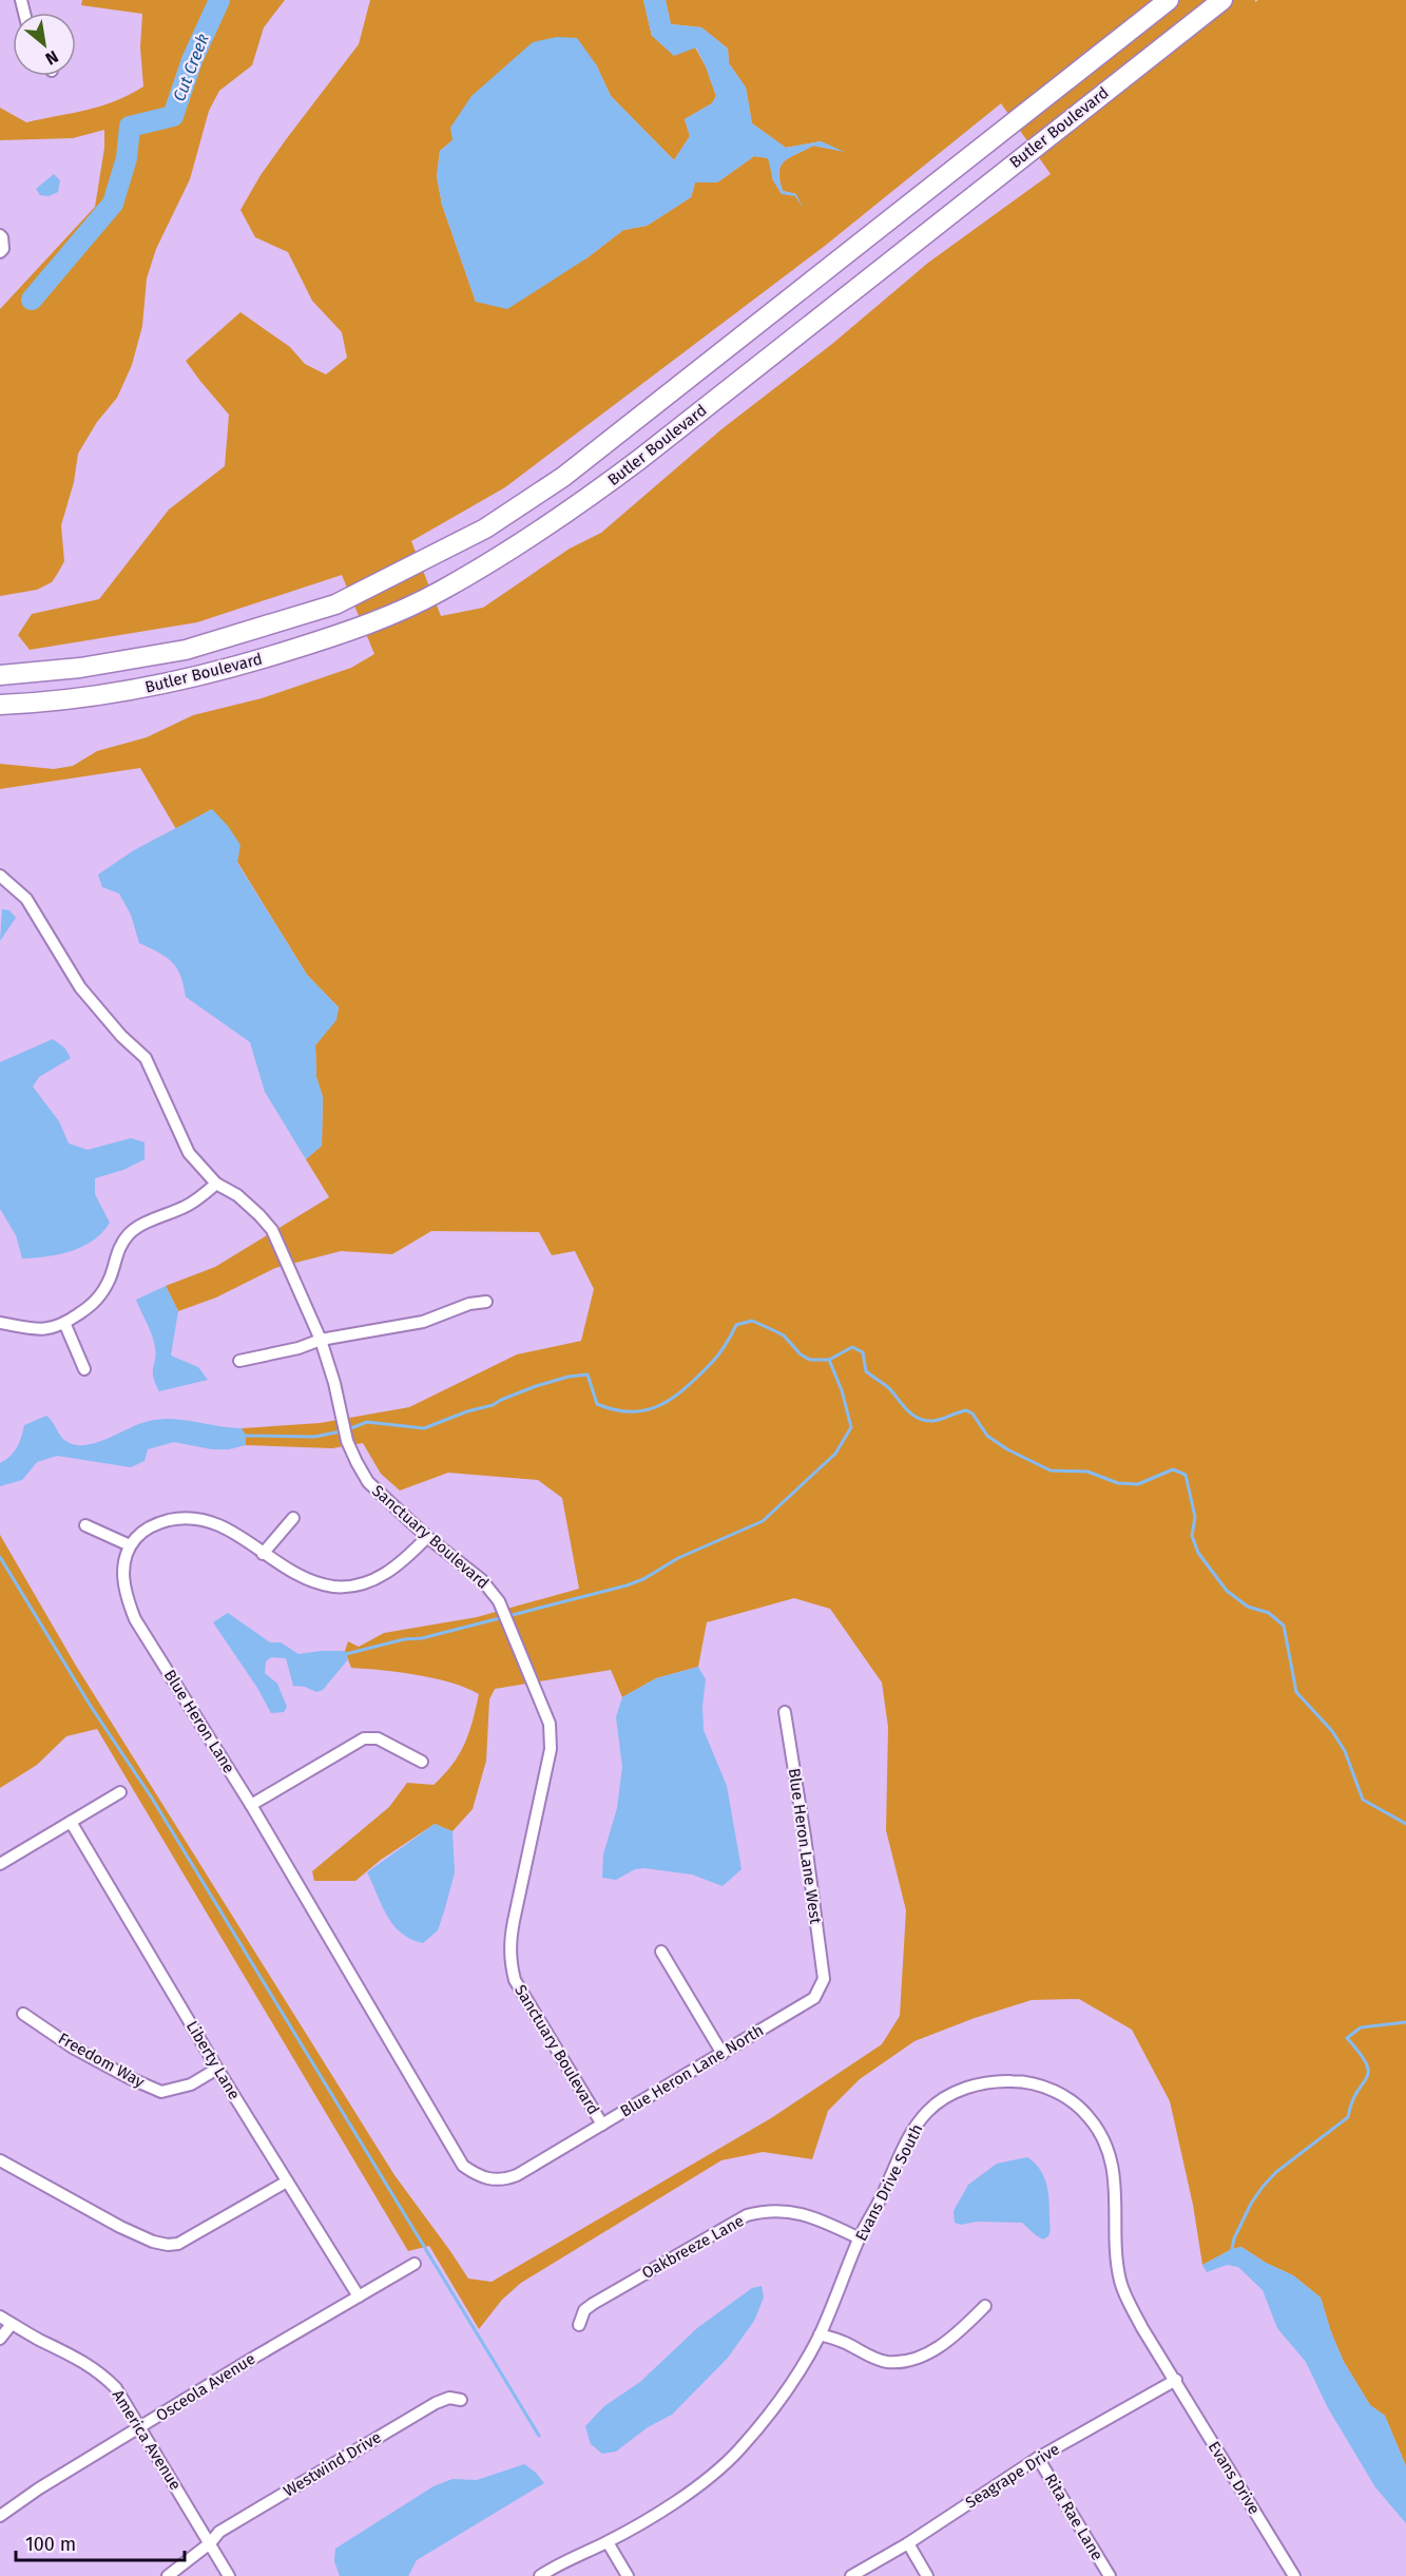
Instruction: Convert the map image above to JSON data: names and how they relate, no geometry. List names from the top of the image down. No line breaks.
{"streets":{"highway":["Butler Boulevard"],"street":["Sanctuary Boulevard","Blue Heron Lane","Blue Heron Lane West","Freedom Way","Liberty Lane","Blue Heron Lane North","Evans Drive South","Oakbreeze Lane","Osceola Avenue","America Avenue","Westwind Drive","Seagrape Drive","Evans Drive","Rita Rae Lane"]},"crossings":[["Sanctuary Boulevard","Blue Heron Lane North"],["Blue Heron Lane","Blue Heron Lane North"],["Blue Heron Lane West","Blue Heron Lane North"],["Freedom Way","Liberty Lane"],["Liberty Lane","Osceola Avenue"],["Evans Drive South","Oakbreeze Lane"],["Evans Drive South","Seagrape Drive"],["Evans Drive South","Evans Drive"],["Osceola Avenue","America Avenue"],["America Avenue","Westwind Drive"],["Seagrape Drive","Evans Drive"],["Seagrape Drive","Rita Rae Lane"]],"water":["Cut Creek"],"scale_bar":"100 m","north":"bottom right"}
